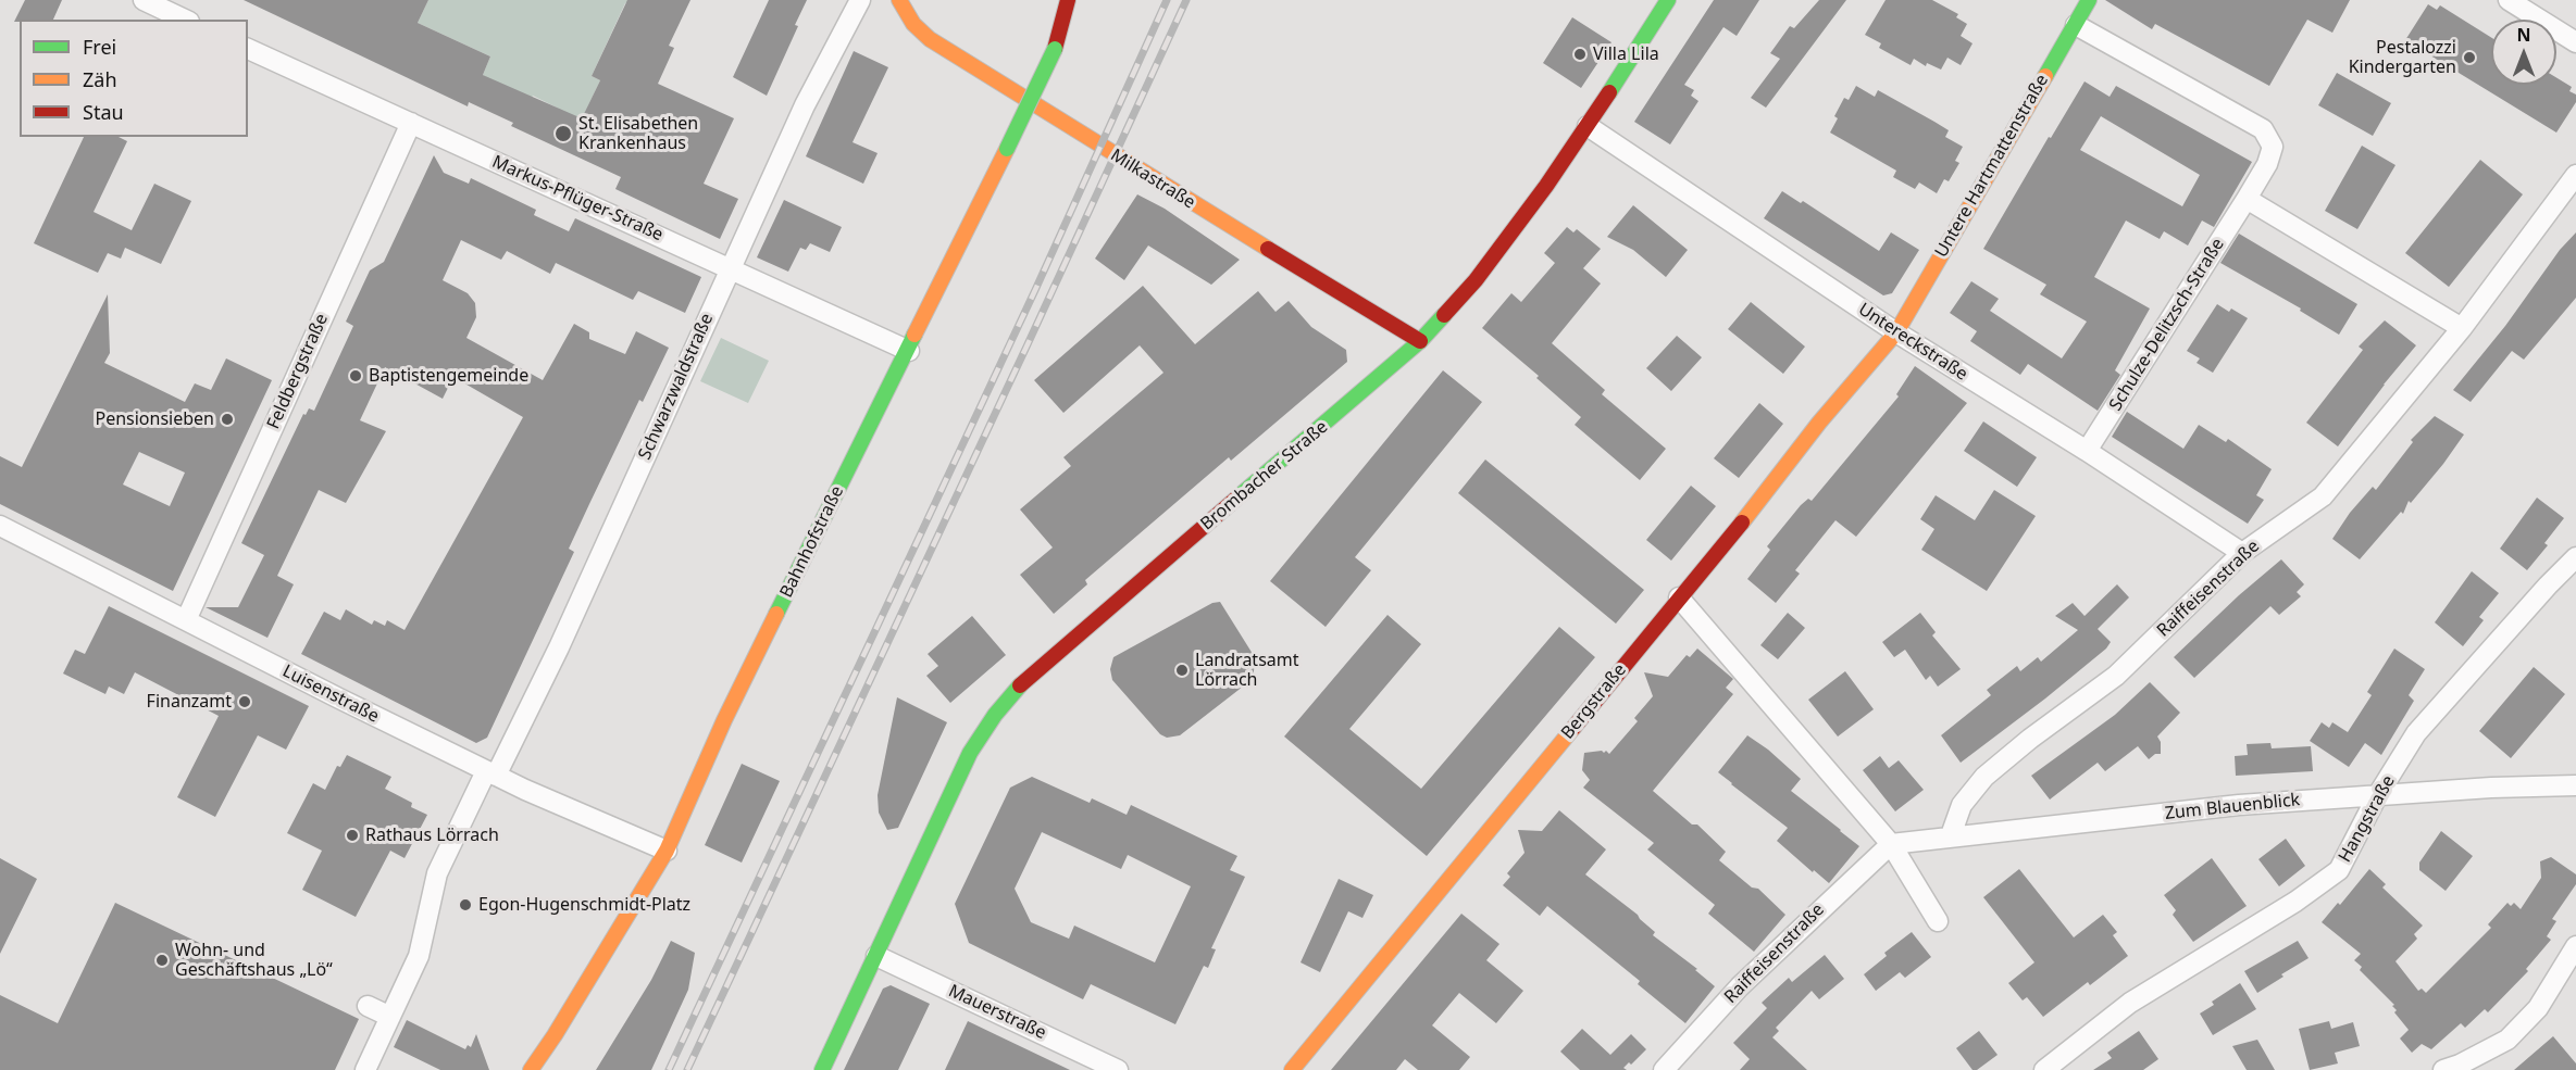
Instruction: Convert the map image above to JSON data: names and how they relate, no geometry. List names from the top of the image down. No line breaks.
{"streets":{"main road":["Untere Hartmattenstraße","Milkastraße","Brombacher Straße","Bahnhofstraße","Bergstraße"],"street":["Markus-Pflüger-Straße","Schulze-Delitzsch-Straße","Untereckstraße","Feldbergstraße","Schwarzwaldstraße","Raiffeisenstraße","Luisenstraße","Zum Blauenblick","Hangstraße","Mauerstraße"]},"crossings":[["Untere Hartmattenstraße","Schulze-Delitzsch-Straße"],["Untere Hartmattenstraße","Untereckstraße"],["Untere Hartmattenstraße","Bergstraße"],["Milkastraße","Brombacher Straße"],["Markus-Pflüger-Straße","Feldbergstraße"],["Markus-Pflüger-Straße","Schwarzwaldstraße"],["Markus-Pflüger-Straße","Bahnhofstraße"],["Schulze-Delitzsch-Straße","Untereckstraße"],["Untereckstraße","Brombacher Straße"],["Untereckstraße","Raiffeisenstraße"],["Untereckstraße","Bergstraße"],["Feldbergstraße","Luisenstraße"],["Schwarzwaldstraße","Luisenstraße"],["Brombacher Straße","Mauerstraße"],["Bahnhofstraße","Luisenstraße"],["Raiffeisenstraße","Zum Blauenblick"],["Zum Blauenblick","Hangstraße"]],"places":["Villa Lila","Pestalozzi Kindergarten","St. Elisabethen Krankenhaus","Baptistengemeinde","Pensionsieben","Landratsamt Lörrach","Finanzamt","Rathaus Lörrach","Egon-Hugenschmidt-Platz","Wohn- und Geschäftshaus „Lö“"],"legend":["Frei","Zäh","Stau"],"north":"top"}
